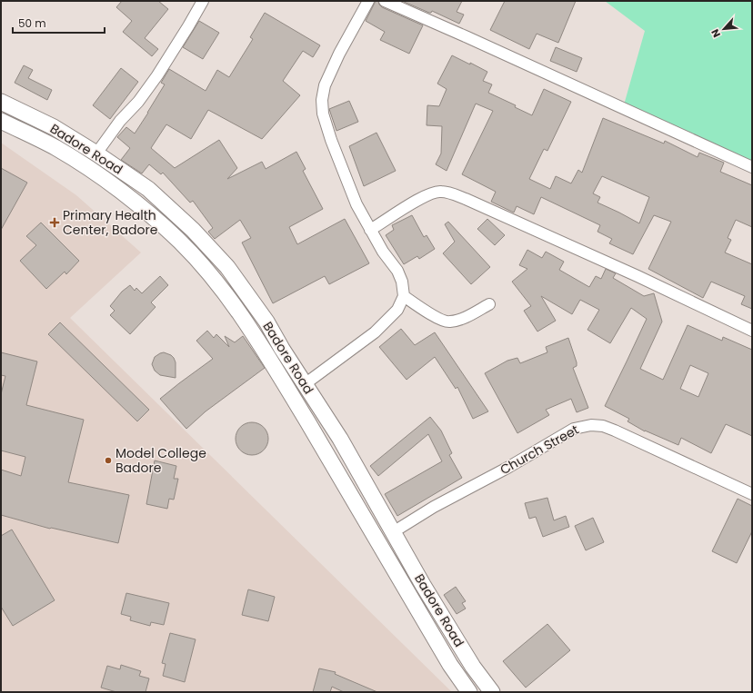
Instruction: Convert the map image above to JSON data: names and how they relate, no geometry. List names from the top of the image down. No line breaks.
{"streets":{"main road":["Badore Road"],"street":["Church Street"]},"crossings":[["Badore Road","Church Street"]],"places":{"health":["Primary Health Center, Badore"],"other":["Model College Badore"]},"scale_bar":"50 m","north":"bottom left"}
